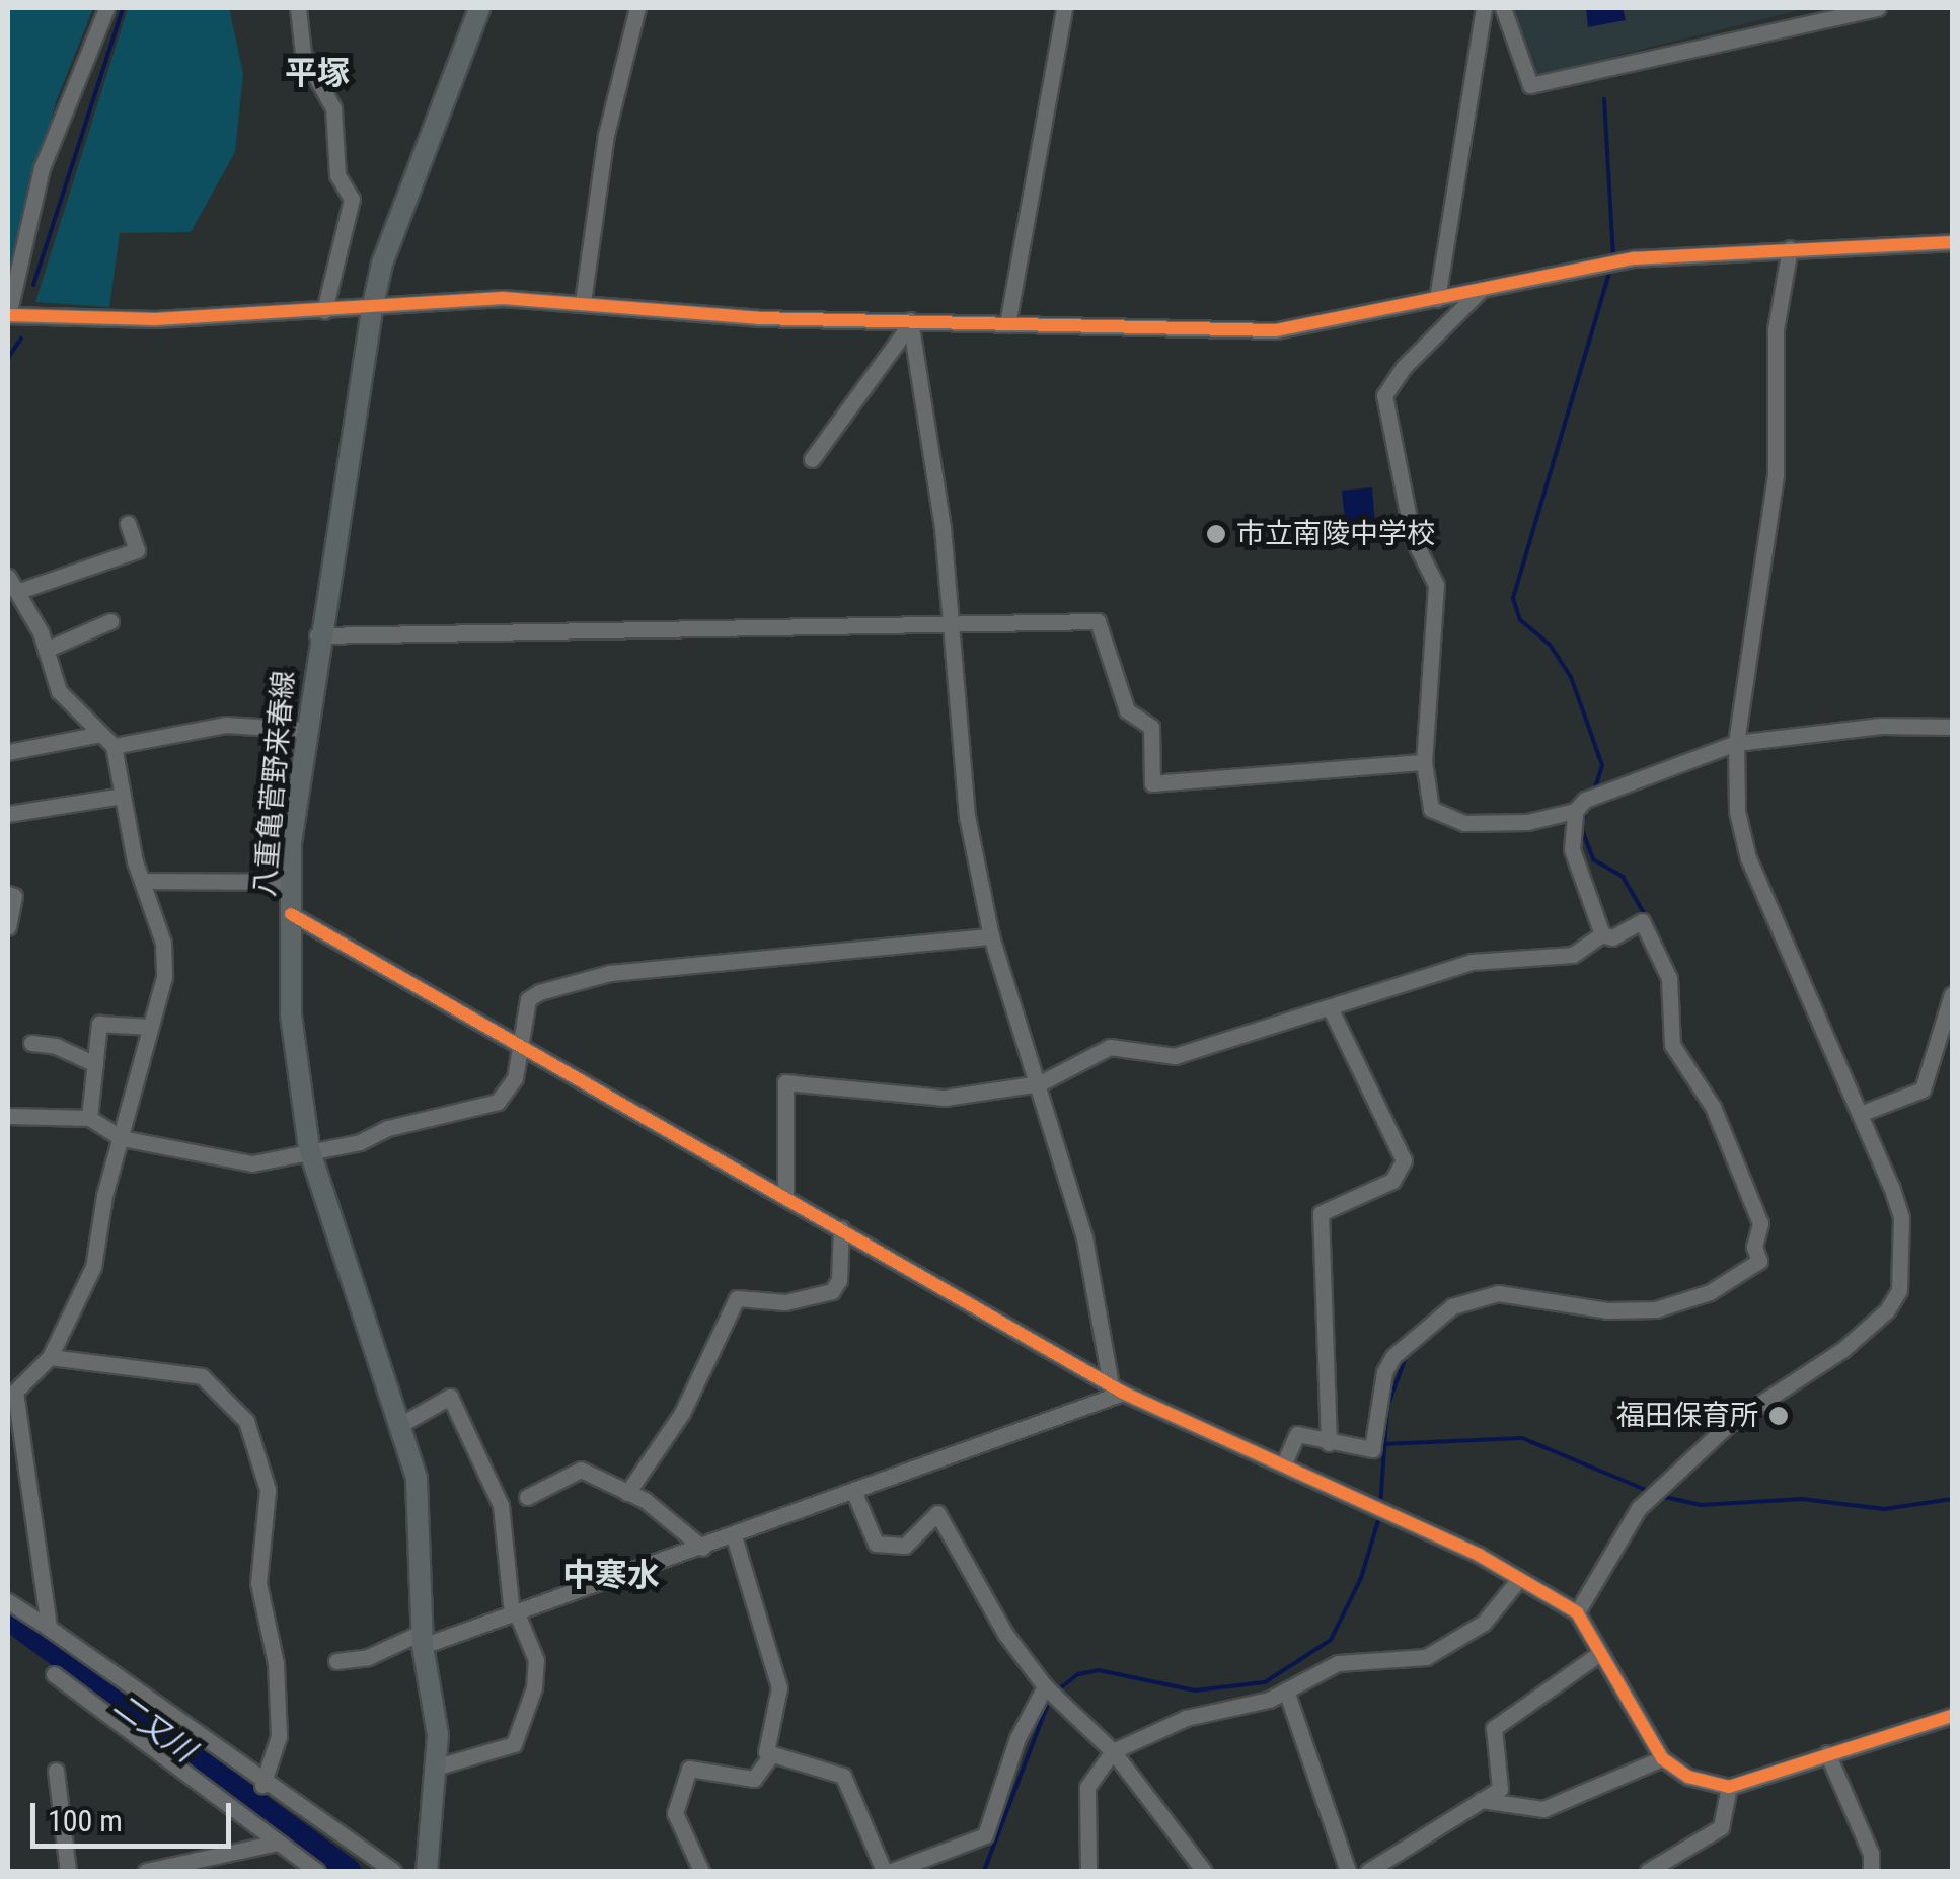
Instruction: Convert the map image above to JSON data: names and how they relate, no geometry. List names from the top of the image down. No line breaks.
{"streets":{"main road":["八重亀菅野来春線"]},"districts":["平塚","中寒水"],"water":["二又川"],"places":["市立南陵中学校","福田保育所"],"scale_bar":"100 m"}
